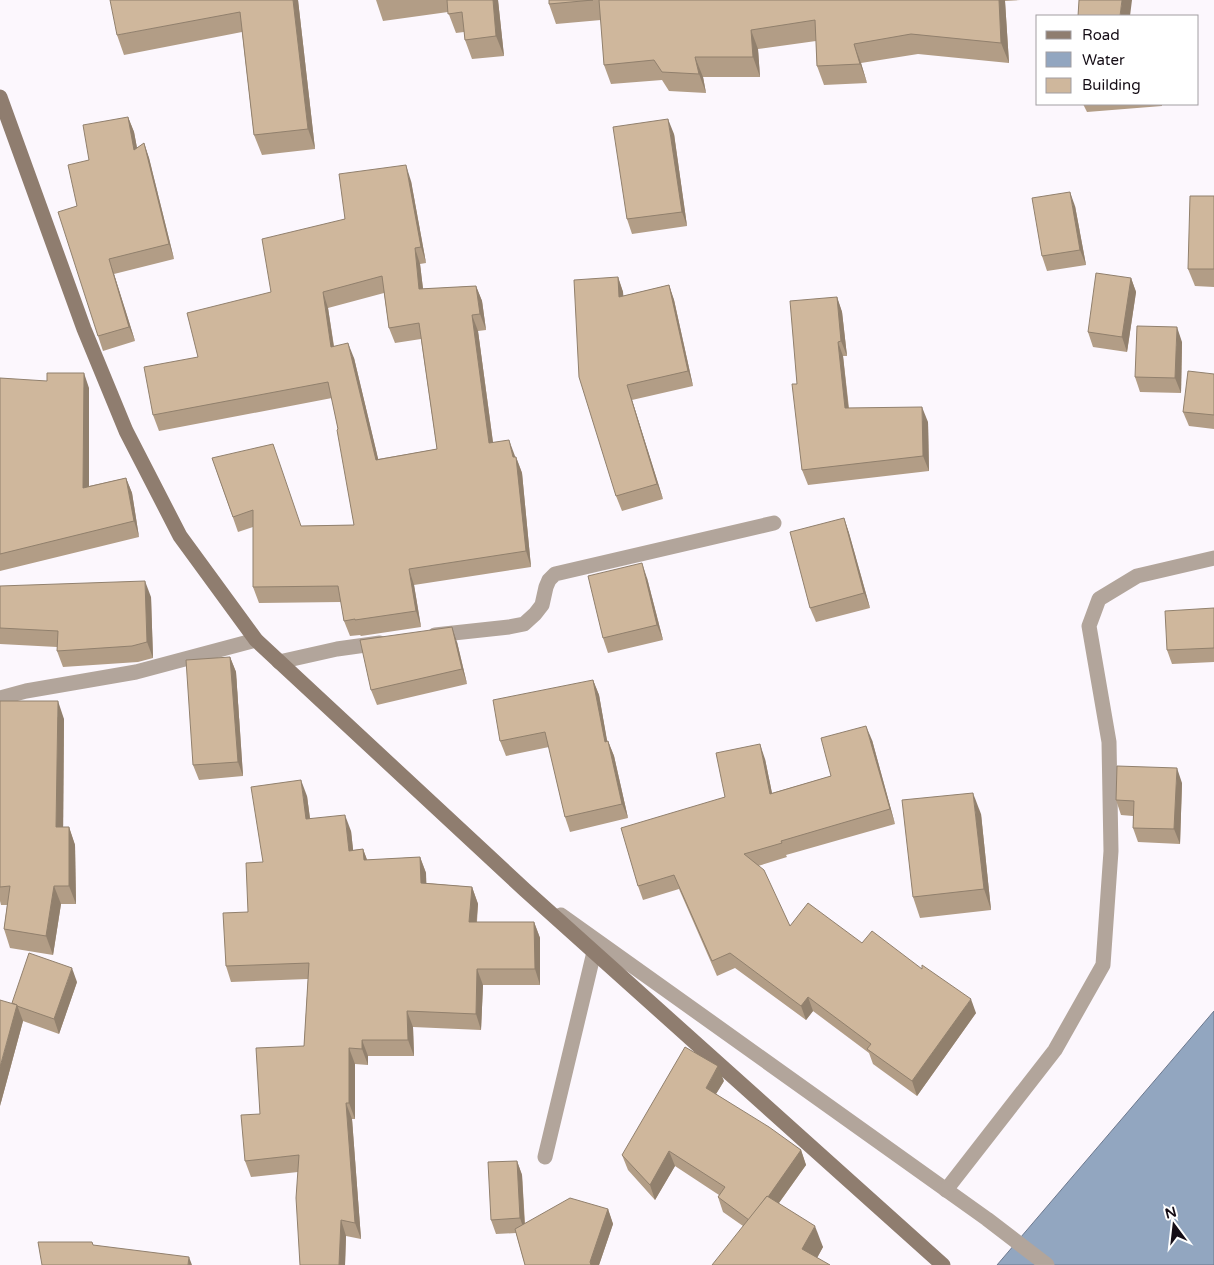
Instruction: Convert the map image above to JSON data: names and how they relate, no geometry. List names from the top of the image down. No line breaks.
{"legend":["Road","Water","Building"],"north":"top"}
